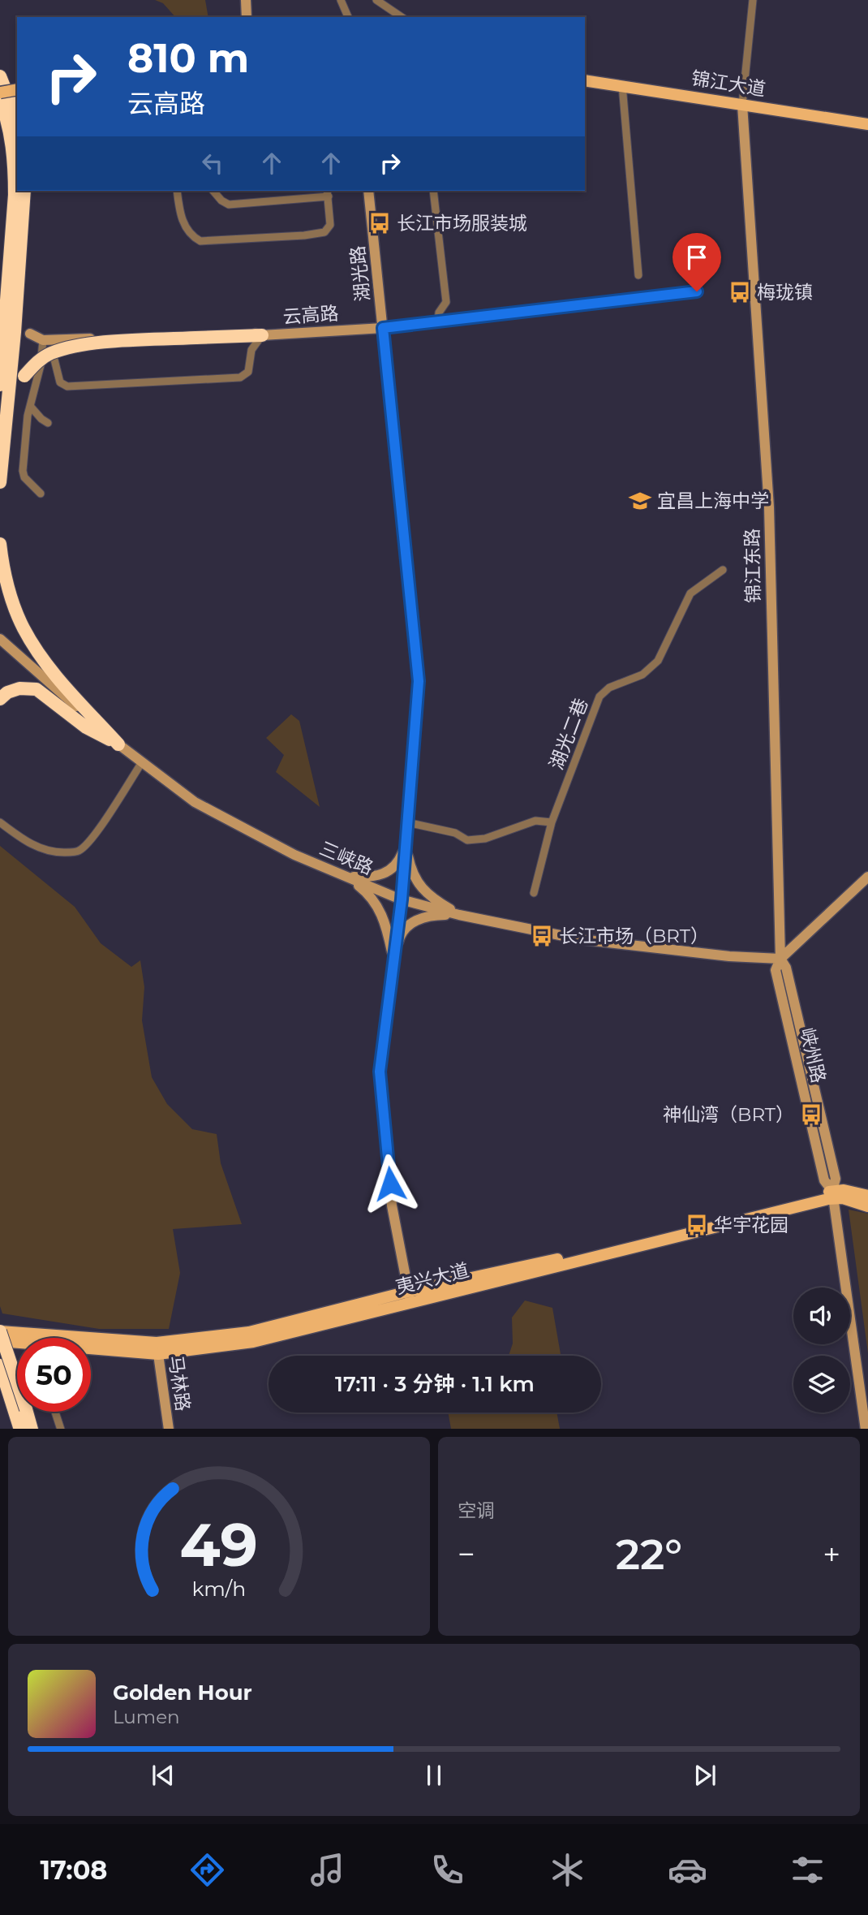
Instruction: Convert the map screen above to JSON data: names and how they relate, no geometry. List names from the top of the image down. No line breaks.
{"streets":{"main road":["锦江大道","湖光路","云高路","锦江东路","三峡路","峡州路","夷兴大道","马林路"],"street":["湖光二巷"]},"crossings":[["锦江大道","锦江东路"],["湖光路","云高路"],["湖光路","三峡路"],["湖光路","夷兴大道"],["锦江东路","三峡路"],["锦江东路","峡州路"],["三峡路","峡州路"],["峡州路","夷兴大道"],["夷兴大道","马林路"]],"places":{"bus stop":["长江市场服装城","梅珑镇","长江市场（BRT）","神仙湾（BRT）","华宇花园"],"school or university":["宜昌上海中学"]},"page":{"turn":["810 m","云高路"],"limit":"50","trip":"17:11 · 3 分钟 · 1.1 km","tile":"空调","heat":["−","22°","+"],"song":["Golden Hour","Lumen"],"tabs":"17:08","gauge":["49","km/h"]}}
